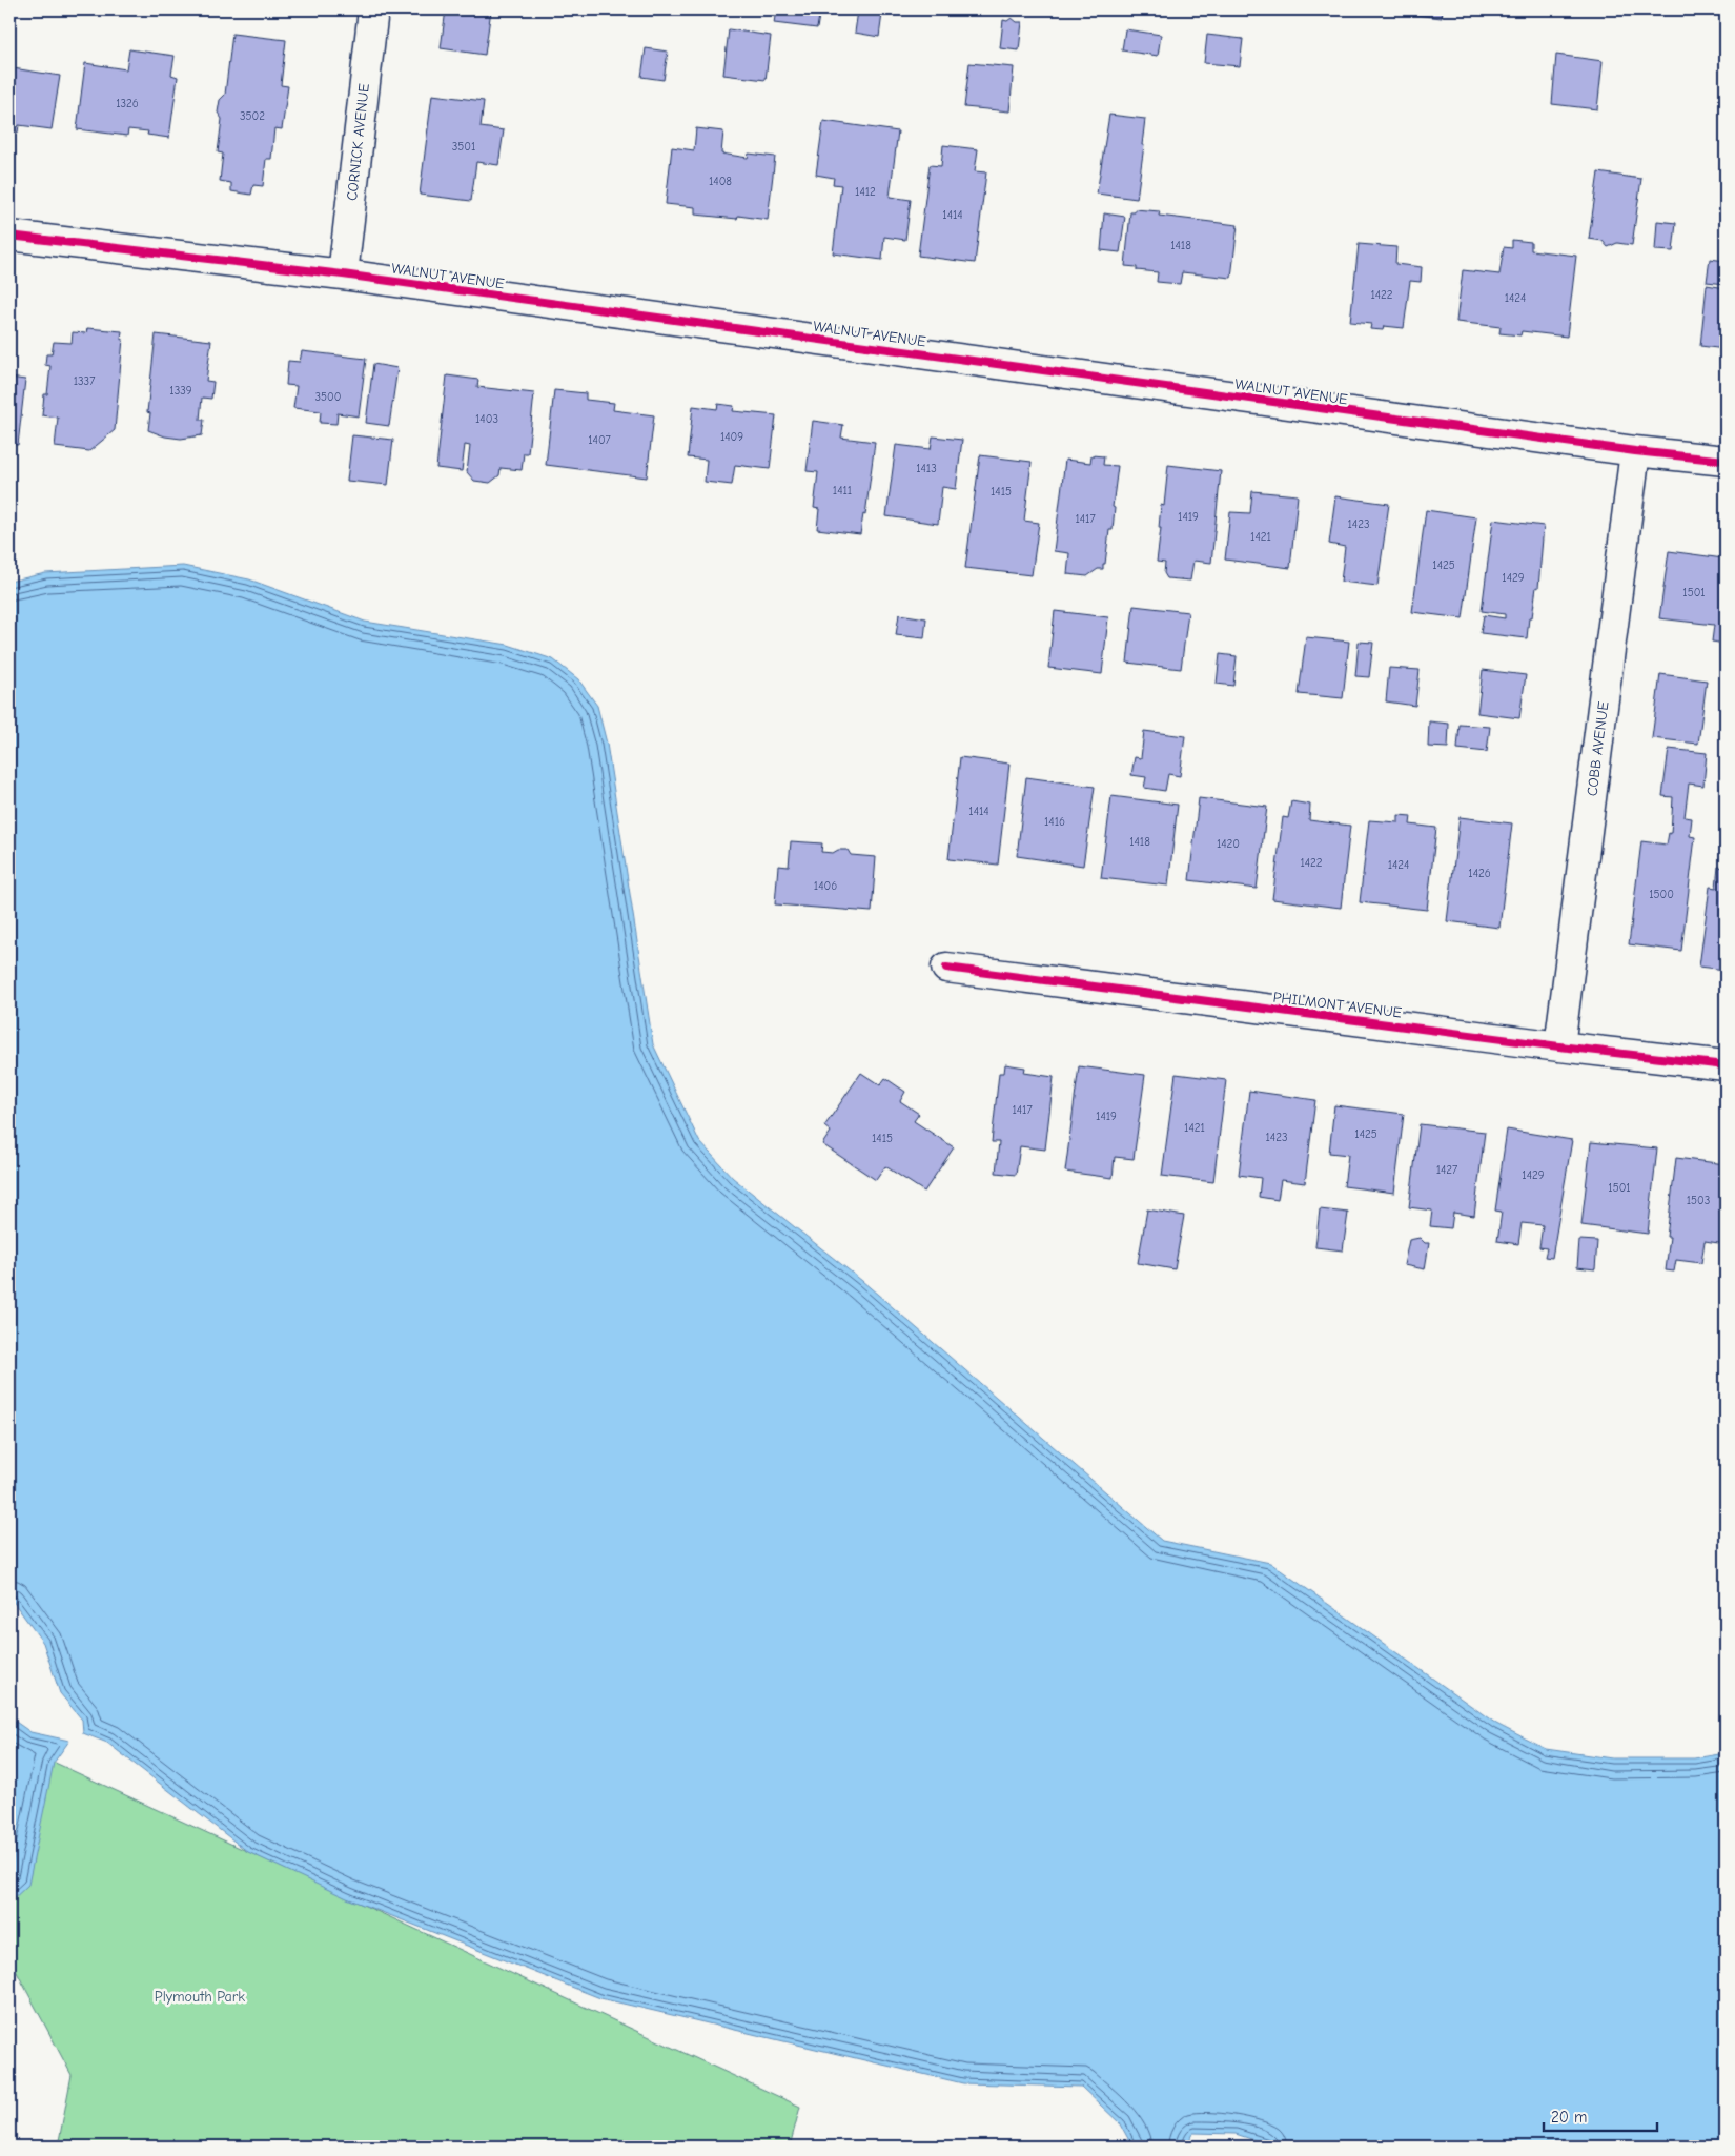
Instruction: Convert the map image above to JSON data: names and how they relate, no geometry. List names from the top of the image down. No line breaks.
{"streets":{"street":["CORNICK AVENUE","WALNUT AVENUE","COBB AVENUE","PHILMONT AVENUE"]},"crossings":[["CORNICK AVENUE","WALNUT AVENUE"],["WALNUT AVENUE","COBB AVENUE"],["COBB AVENUE","PHILMONT AVENUE"]],"parks":["Plymouth Park"],"house_numbers":["1326","3502","3501","1408","1412","1414","1418","1422","1424","1337","1339","3500","1403","1409","1407","1413","1411","1415","1419","1417","1423","1421","1425","1429","1501","1414","1416","1418","1420","1422","1424","1426","1406","1500","1417","1419","1421","1425","1423","1415","1427","1429","1501","1503"],"scale_bar":"20 m"}
